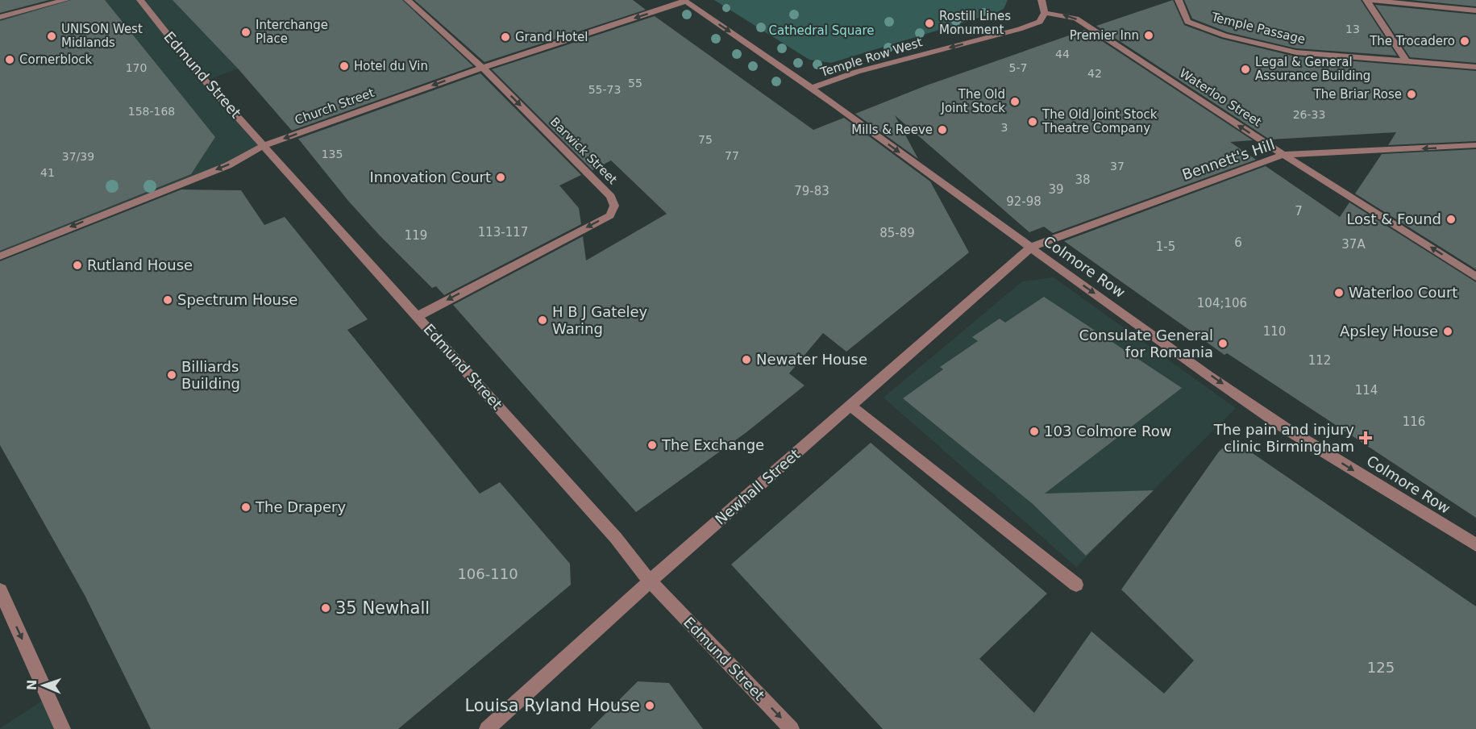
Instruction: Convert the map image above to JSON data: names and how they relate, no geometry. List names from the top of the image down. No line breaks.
{"streets":{"street":["Temple Passage","Temple Row West","Edmund Street","Waterloo Street","Church Street","Barwick Street","Bennett's Hill","Colmore Row","Newhall Street"]},"crossings":[["Temple Row West","Waterloo Street"],["Temple Row West","Colmore Row"],["Edmund Street","Church Street"],["Edmund Street","Barwick Street"],["Edmund Street","Newhall Street"],["Waterloo Street","Bennett's Hill"],["Church Street","Barwick Street"],["Church Street","Colmore Row"],["Bennett's Hill","Colmore Row"],["Bennett's Hill","Newhall Street"],["Colmore Row","Newhall Street"]],"one_way":["Temple Row West","Waterloo Street","Church Street","Bennett's Hill","Colmore Row"],"parks":["Cathedral Square"],"places":{"other":["Rostill Lines Monument","Interchange Place","Premier Inn","UNISON West Midlands","Grand Hotel","The Trocadero","Cornerblock","Hotel du Vin","Legal & General Assurance Building","The Briar Rose","The Old Joint Stock","The Old Joint Stock Theatre Company","Mills & Reeve","Innovation Court","Lost & Found","Rutland House","Waterloo Court","Spectrum House","H B J Gateley Waring","Apsley House","Consulate General for Romania","Newater House","Billiards Building","103 Colmore Row","The Exchange","The Drapery","35 Newhall","Louisa Ryland House"],"health":["The pain and injury clinic Birmingham"]},"house_numbers":["13","44","170","5-7","42","55","55-73","158-168","26-33","3","75","135","77","37/39","37","41","38","39","79-83","92-98","7","113-117","85-89","119","6","37A","1-5","104;106","110","112","114","116","106-110","125"],"north":"left"}
